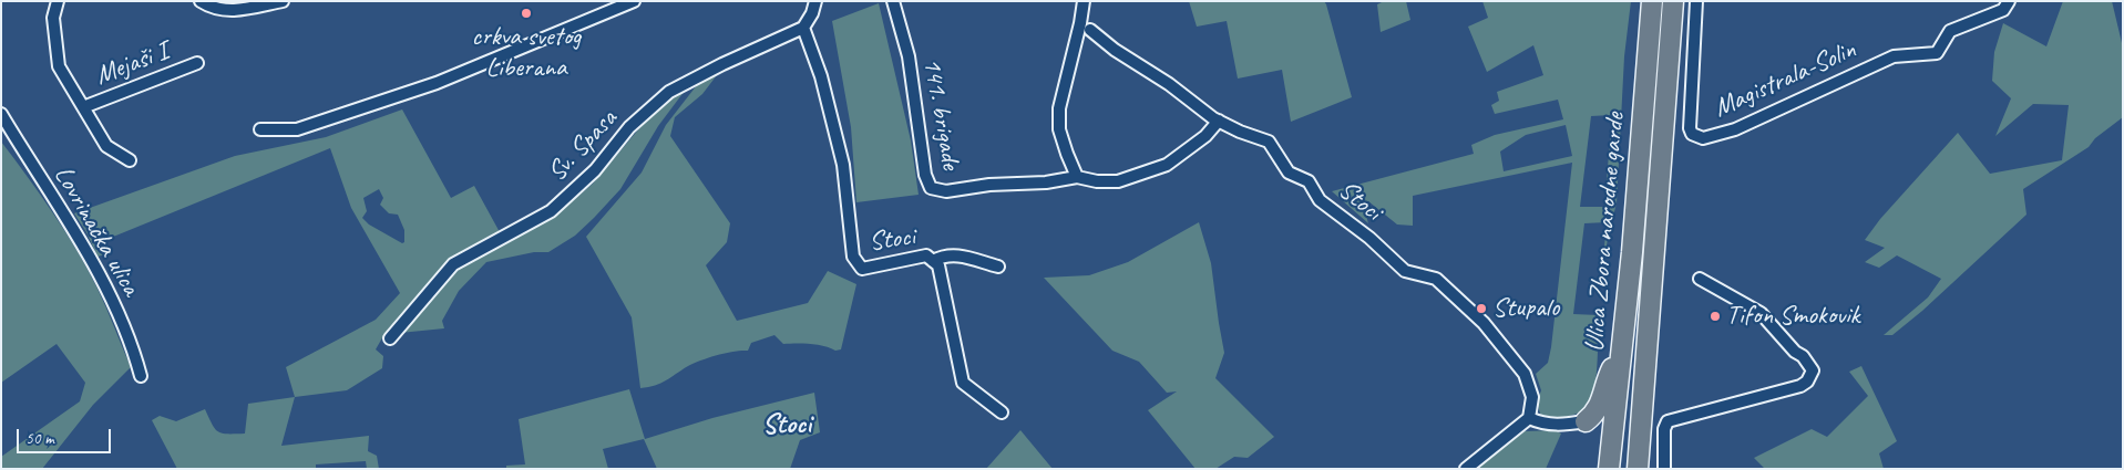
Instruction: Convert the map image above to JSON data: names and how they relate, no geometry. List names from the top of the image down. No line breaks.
{"streets":{"highway":["Ulica Zbora narodne garde"],"street":["Mejaši I","Magistrala-Solin","141. brigade","Sv. Spasa","Stoci","Lovrinačka ulica"]},"crossings":[["141. brigade","Stoci"],["Sv. Spasa","Stoci"]],"districts":["Stoci"],"places":["crkva svetog Liberana","Stupalo","Tifon Smokovik"],"scale_bar":"50 m"}
